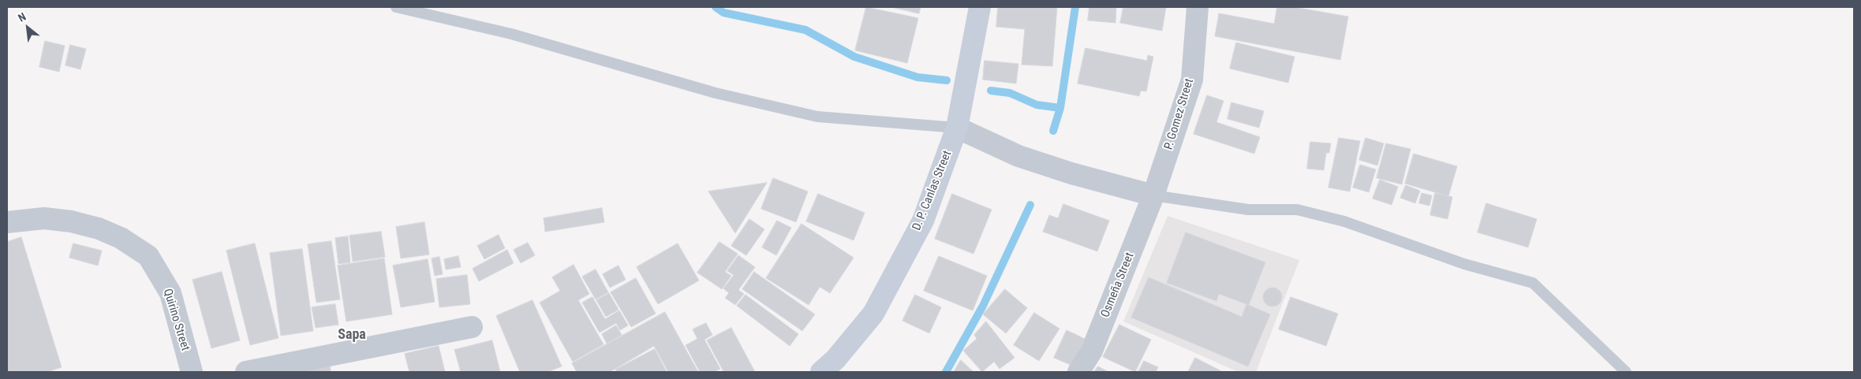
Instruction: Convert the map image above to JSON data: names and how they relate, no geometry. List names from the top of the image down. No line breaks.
{"streets":{"main road":["D. P. Canlas Street"],"street":["P. Gomez Street","Osmeña Street","Quirino Street"]},"crossings":[["P. Gomez Street","Osmeña Street"]],"districts":["Sapa"],"north":"top left"}
